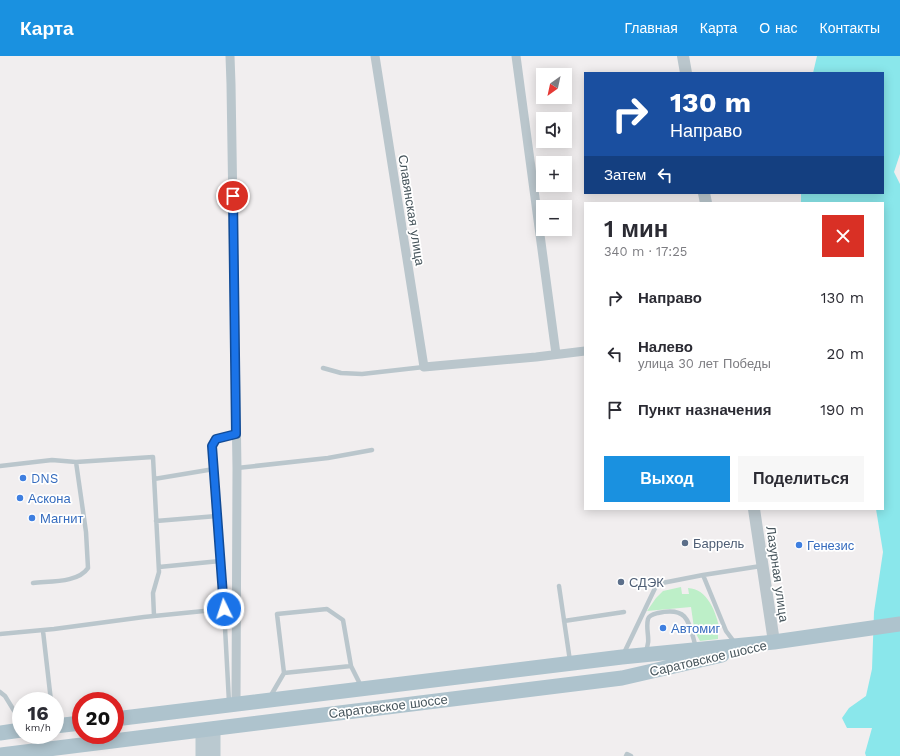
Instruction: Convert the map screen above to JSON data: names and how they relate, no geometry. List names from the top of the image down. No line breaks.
{"streets":{"main road":["Саратовское шоссе"],"street":["Славянская улица","Лазурная улица"]},"crossings":[["Лазурная улица","Саратовское шоссе"]],"places":["DNS","Аскона","Магнит","Баррель","Генезис","СДЭК","Автомиг"],"north":"bottom left","page":{"header":"Карта","nav":["Главная","Карта","О нас","Контакты"],"map_buttons":["+","−"],"turn":["130 m","Направо"],"then":"Затем","heading":["1 мин","340 m · 17:25"],"list":[{"name":"Направо","value":"130 m"},{"name":"Налево","note":"улица 30 лет Победы","value":"20 m"},{"name":"Пункт назначения","value":"190 m"}],"buttons":["Выход","Поделиться"],"speed":"16 km/h","limit":"20"}}
